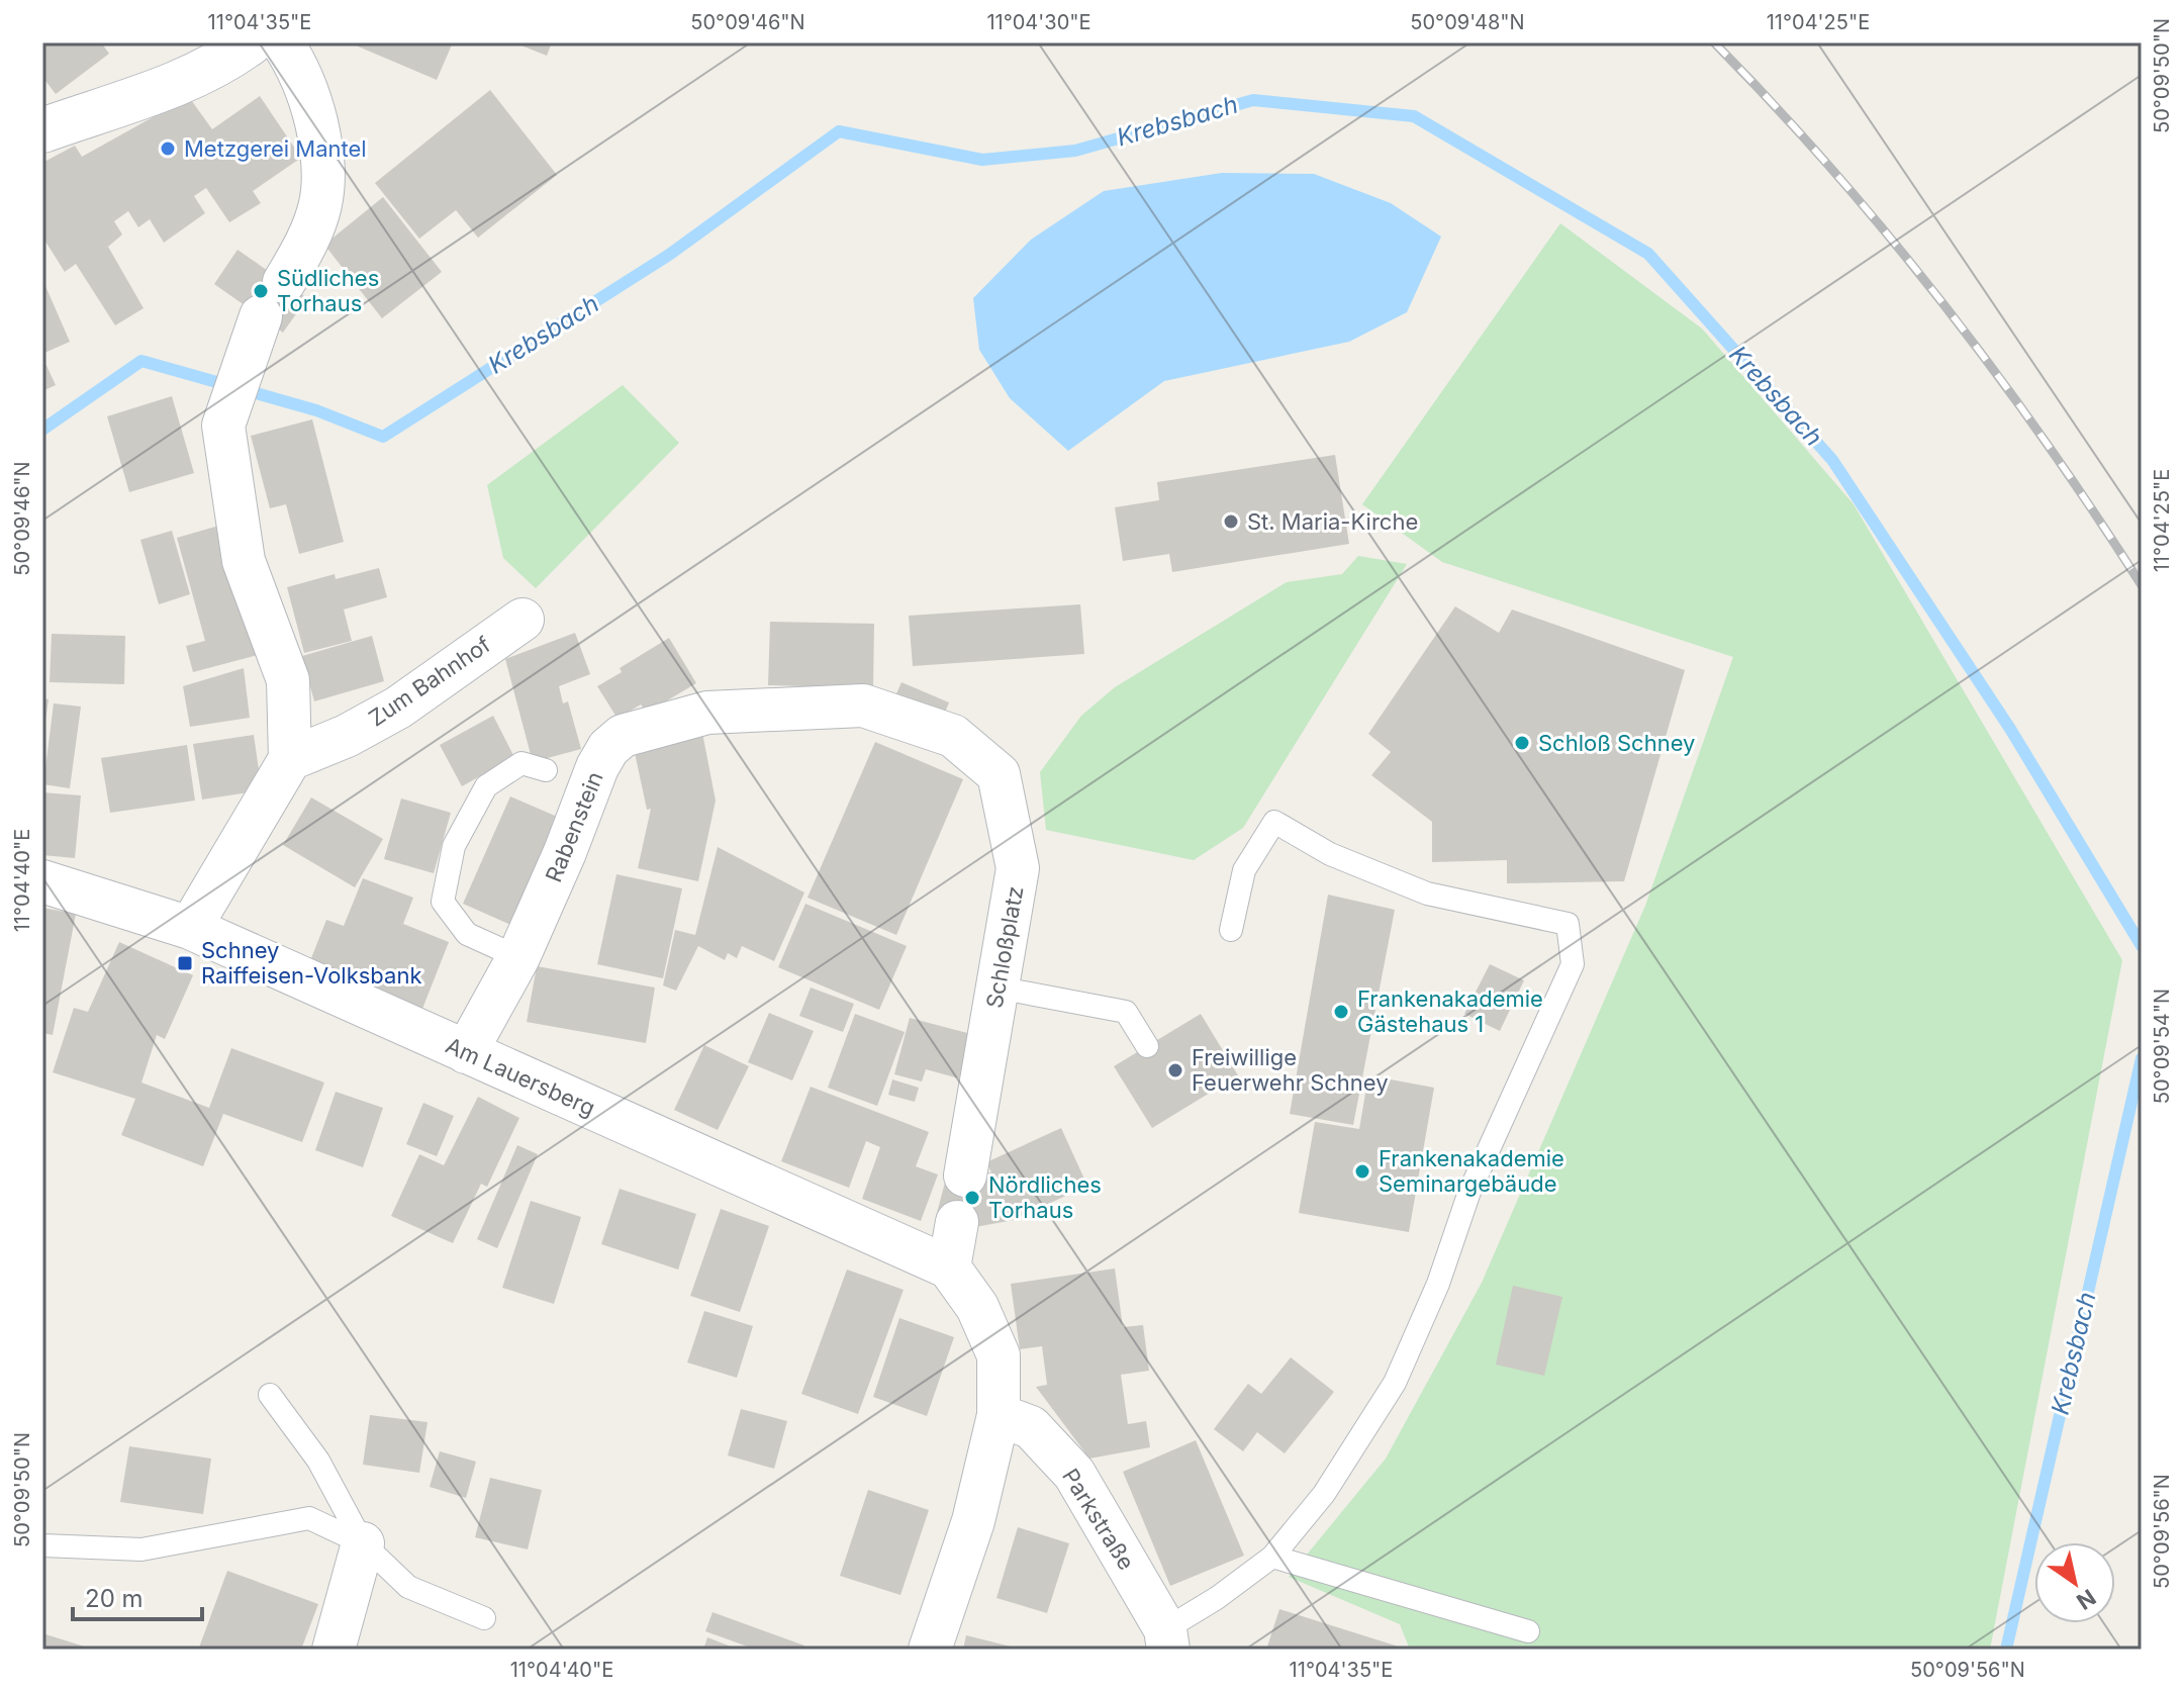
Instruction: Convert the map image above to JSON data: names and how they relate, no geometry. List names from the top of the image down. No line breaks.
{"streets":{"street":["Zum Bahnhof","Rabenstein","Schloßplatz","Am Lauersberg","Parkstraße"]},"crossings":[["Rabenstein","Schloßplatz"],["Rabenstein","Am Lauersberg"]],"water":["Krebsbach"],"places":{"other":["Metzgerei Mantel","Südliches Torhaus","St. Maria-Kirche","Schloß Schney","Frankenakademie Gästehaus 1","Freiwillige Feuerwehr Schney","Frankenakademie Seminargebäude","Nördliches Torhaus"],"transit":["Schney Raiffeisen-Volksbank"]},"scale_bar":"20 m","north":"bottom right","coordinates":["11°04'35\"E","50°09'46\"N","11°04'30\"E","50°09'48\"N","11°04'25\"E","50°09'50\"N","11°04'40\"E","50°09'54\"N","50°09'56\"N"]}
